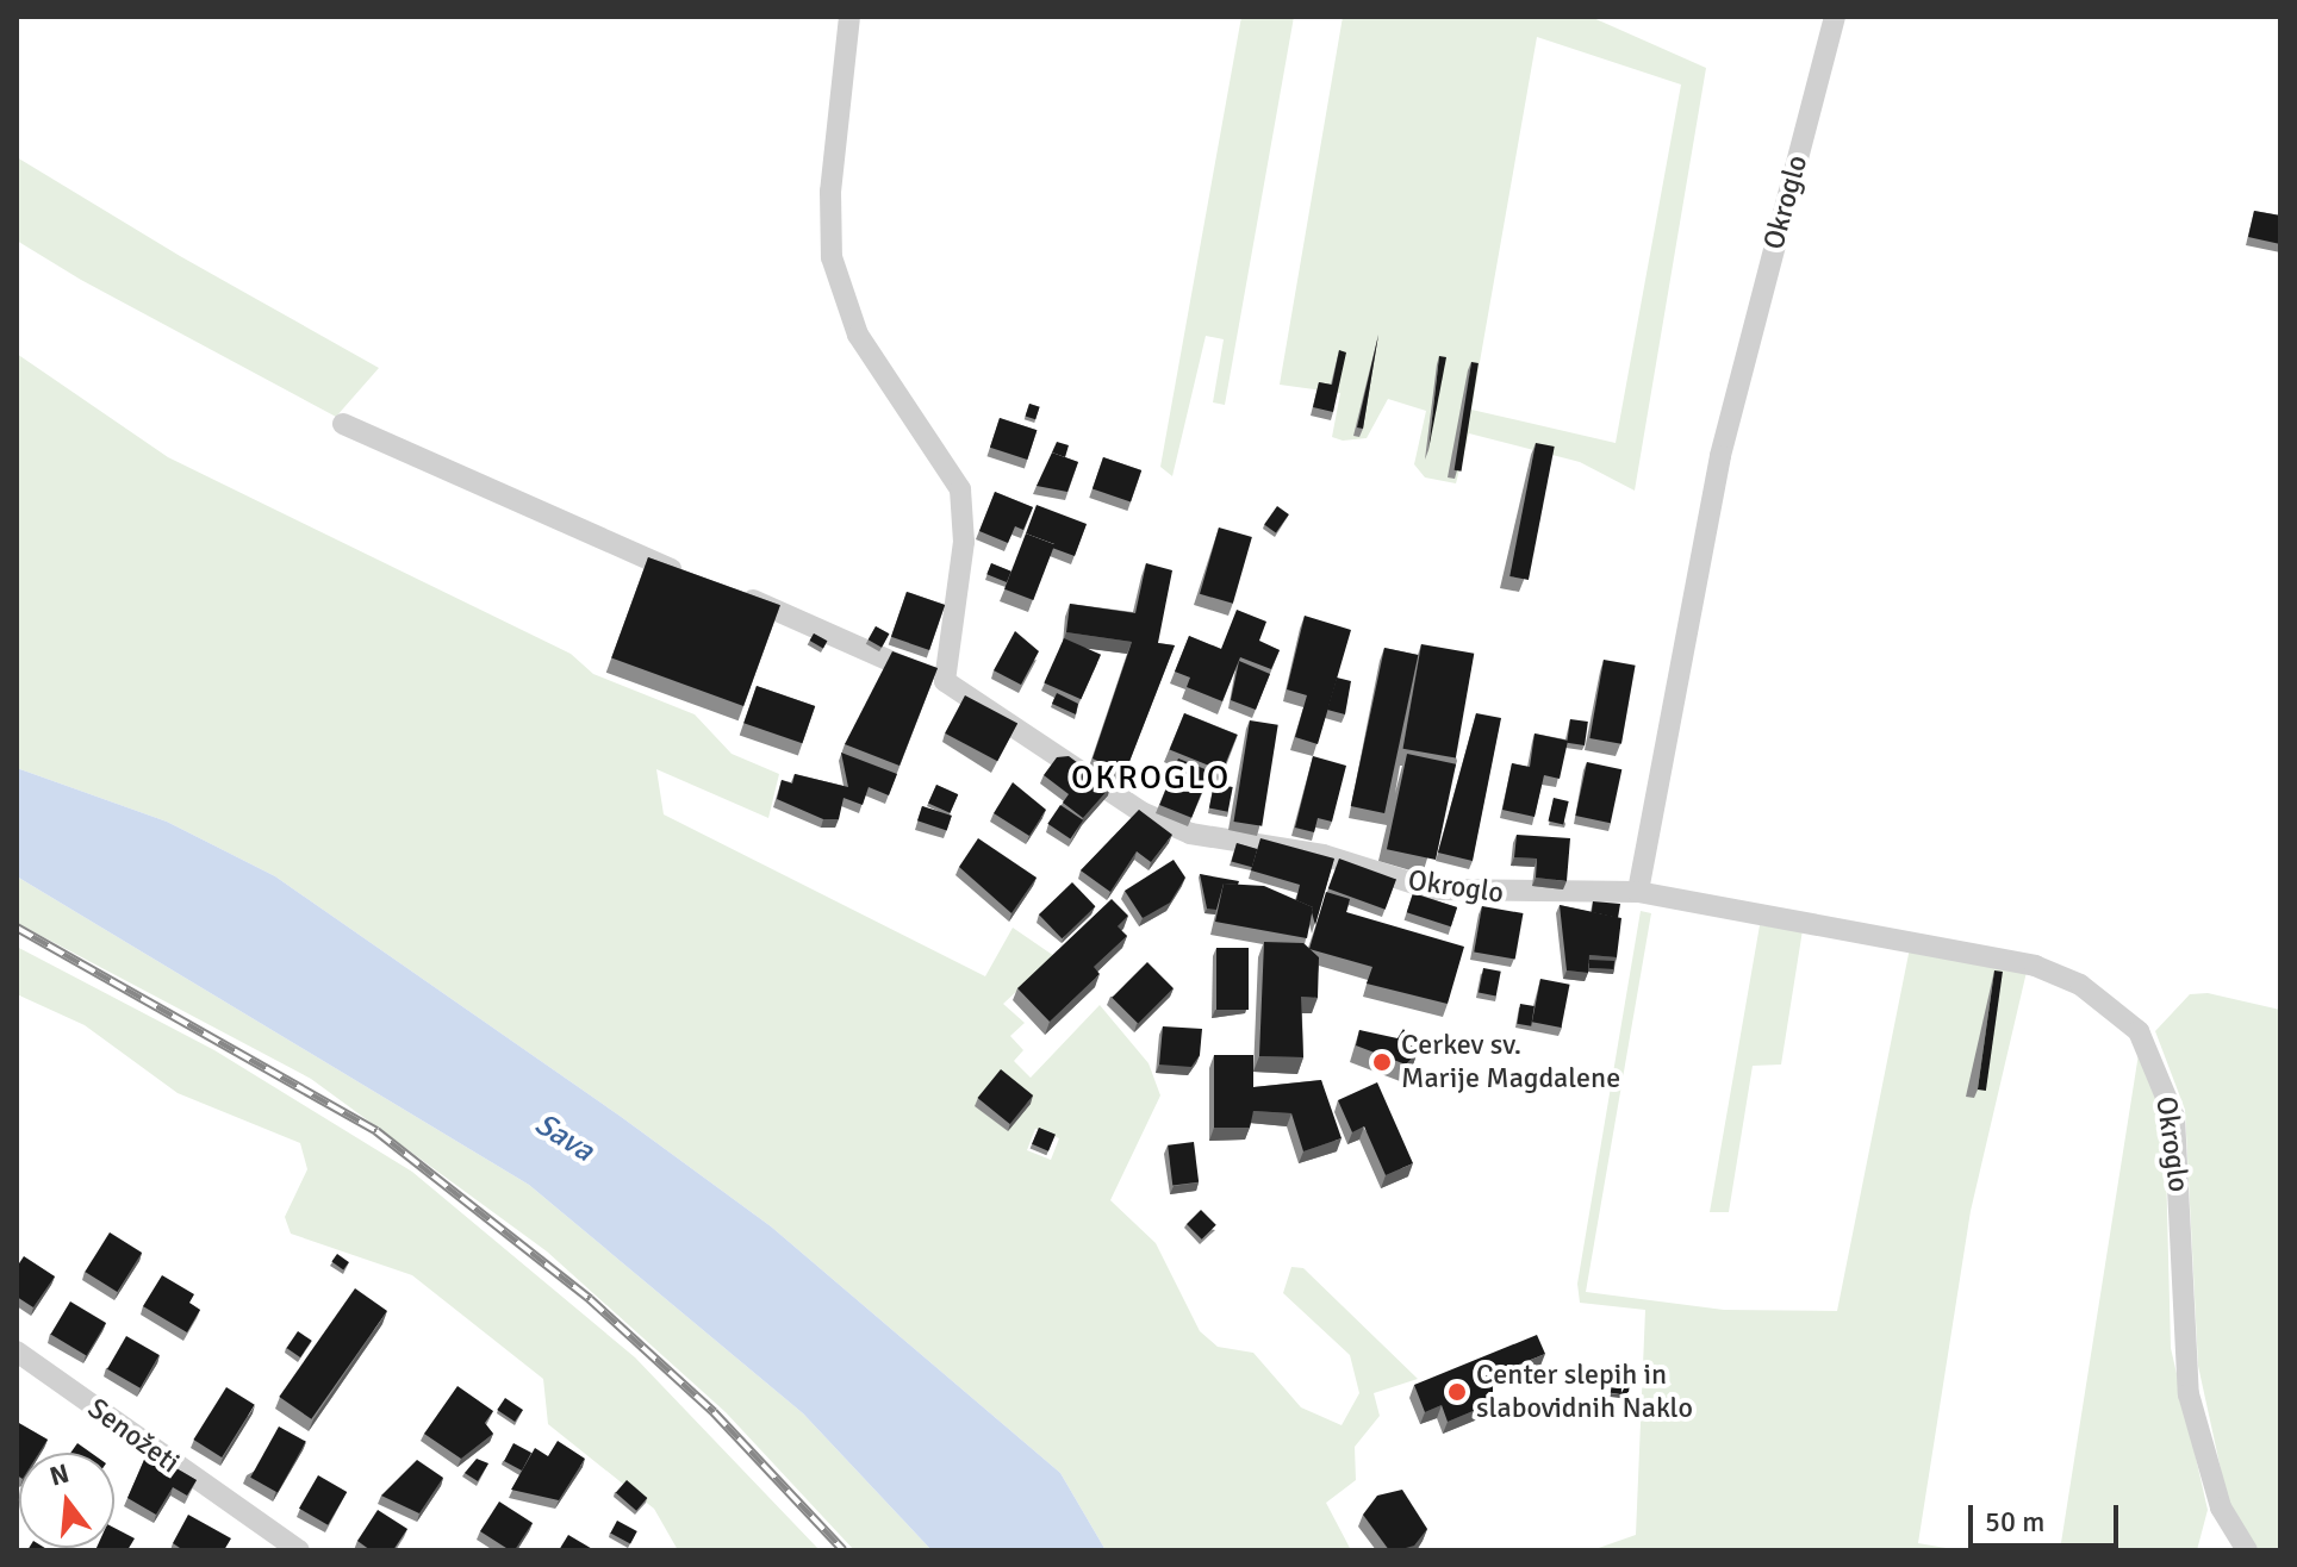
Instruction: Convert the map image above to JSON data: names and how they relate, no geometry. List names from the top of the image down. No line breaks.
{"streets":{"street":["Okroglo","Senožeti"]},"districts":["OKROGLO"],"water":["Sava"],"places":["Cerkev sv. Marije Magdalene","Center slepih in slabovidnih Naklo"],"scale_bar":"50 m","north":"top"}
